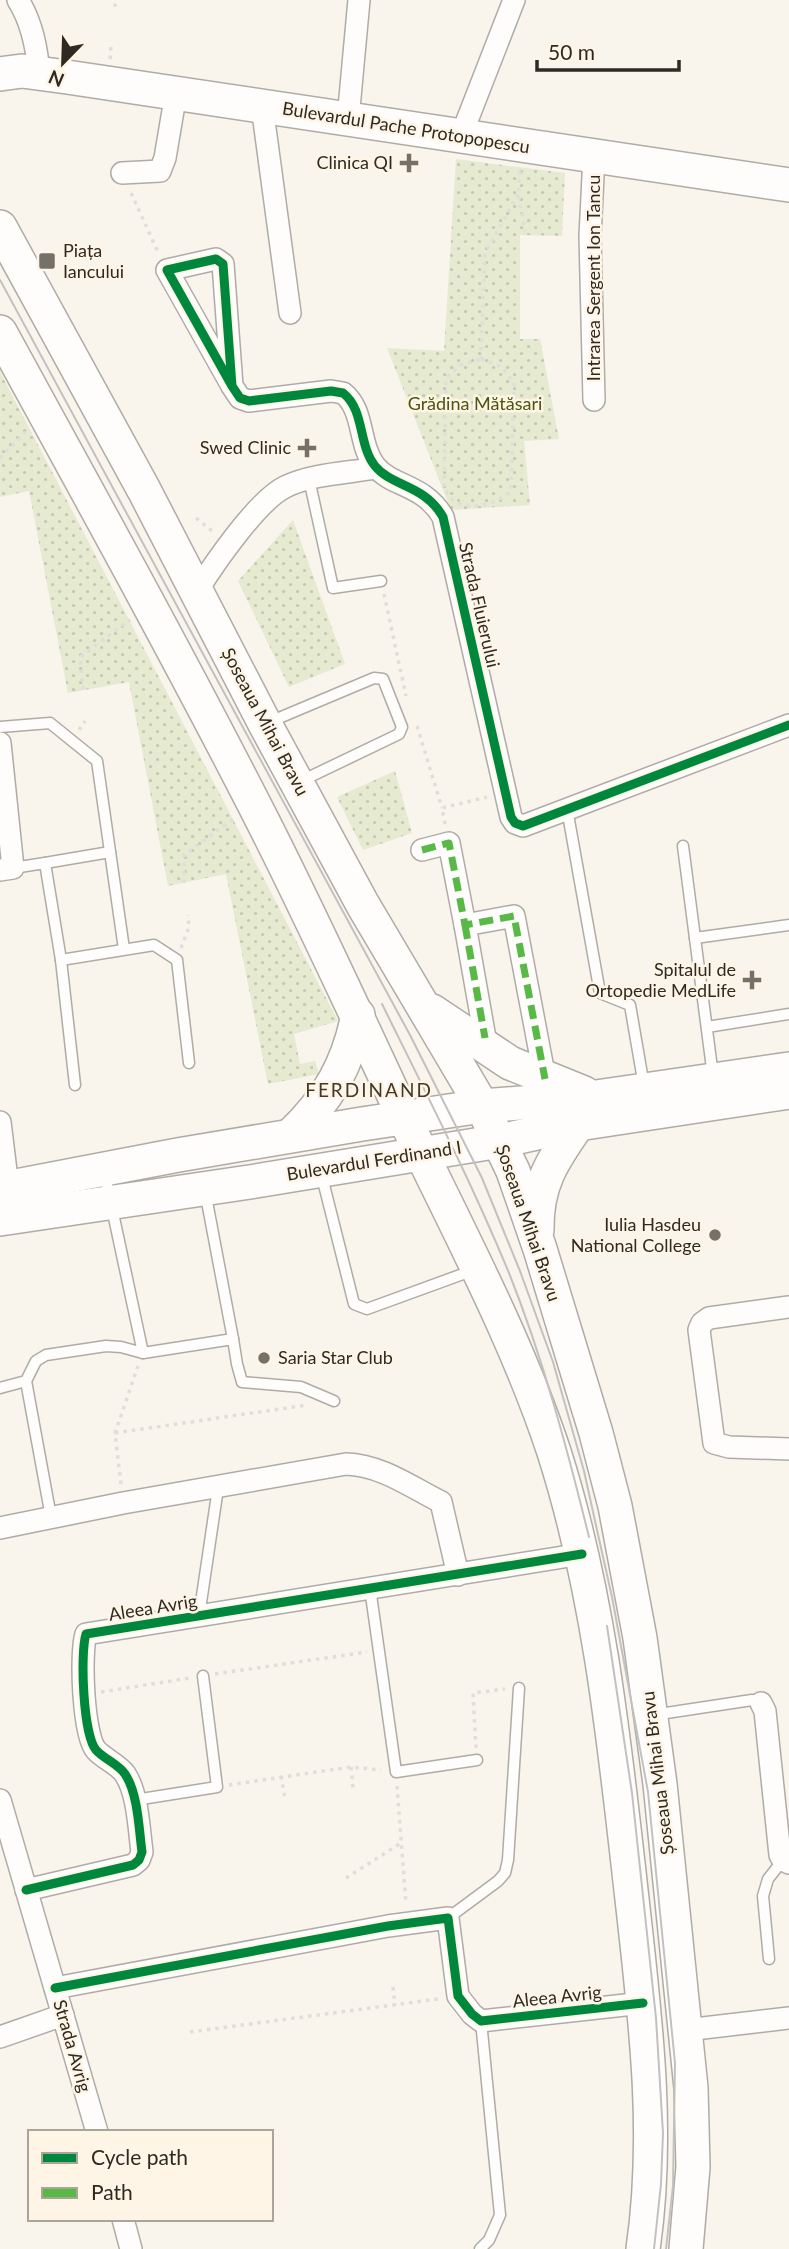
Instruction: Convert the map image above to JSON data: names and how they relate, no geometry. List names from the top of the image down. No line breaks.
{"streets":{"main road":["Bulevardul Pache Protopopescu","Șoseaua Mihai Bravu","Bulevardul Ferdinand I"],"street":["Intrarea Sergent Ion Tancu","Strada Fluierului","Aleea Avrig","Strada Avrig"]},"crossings":[["Bulevardul Pache Protopopescu","Intrarea Sergent Ion Tancu"],["Șoseaua Mihai Bravu","Bulevardul Ferdinand I"],["Aleea Avrig","Strada Avrig"]],"districts":["FERDINAND"],"parks":["Grădina Mătăsari"],"places":{"health":["Clinica QI","Swed Clinic","Spitalul de Ortopedie MedLife"],"transit":["Piața Iancului"],"other":["Iulia Hasdeu National College","Saria Star Club"]},"legend":["Cycle path","Path"],"scale_bar":"50 m","north":"bottom left"}
